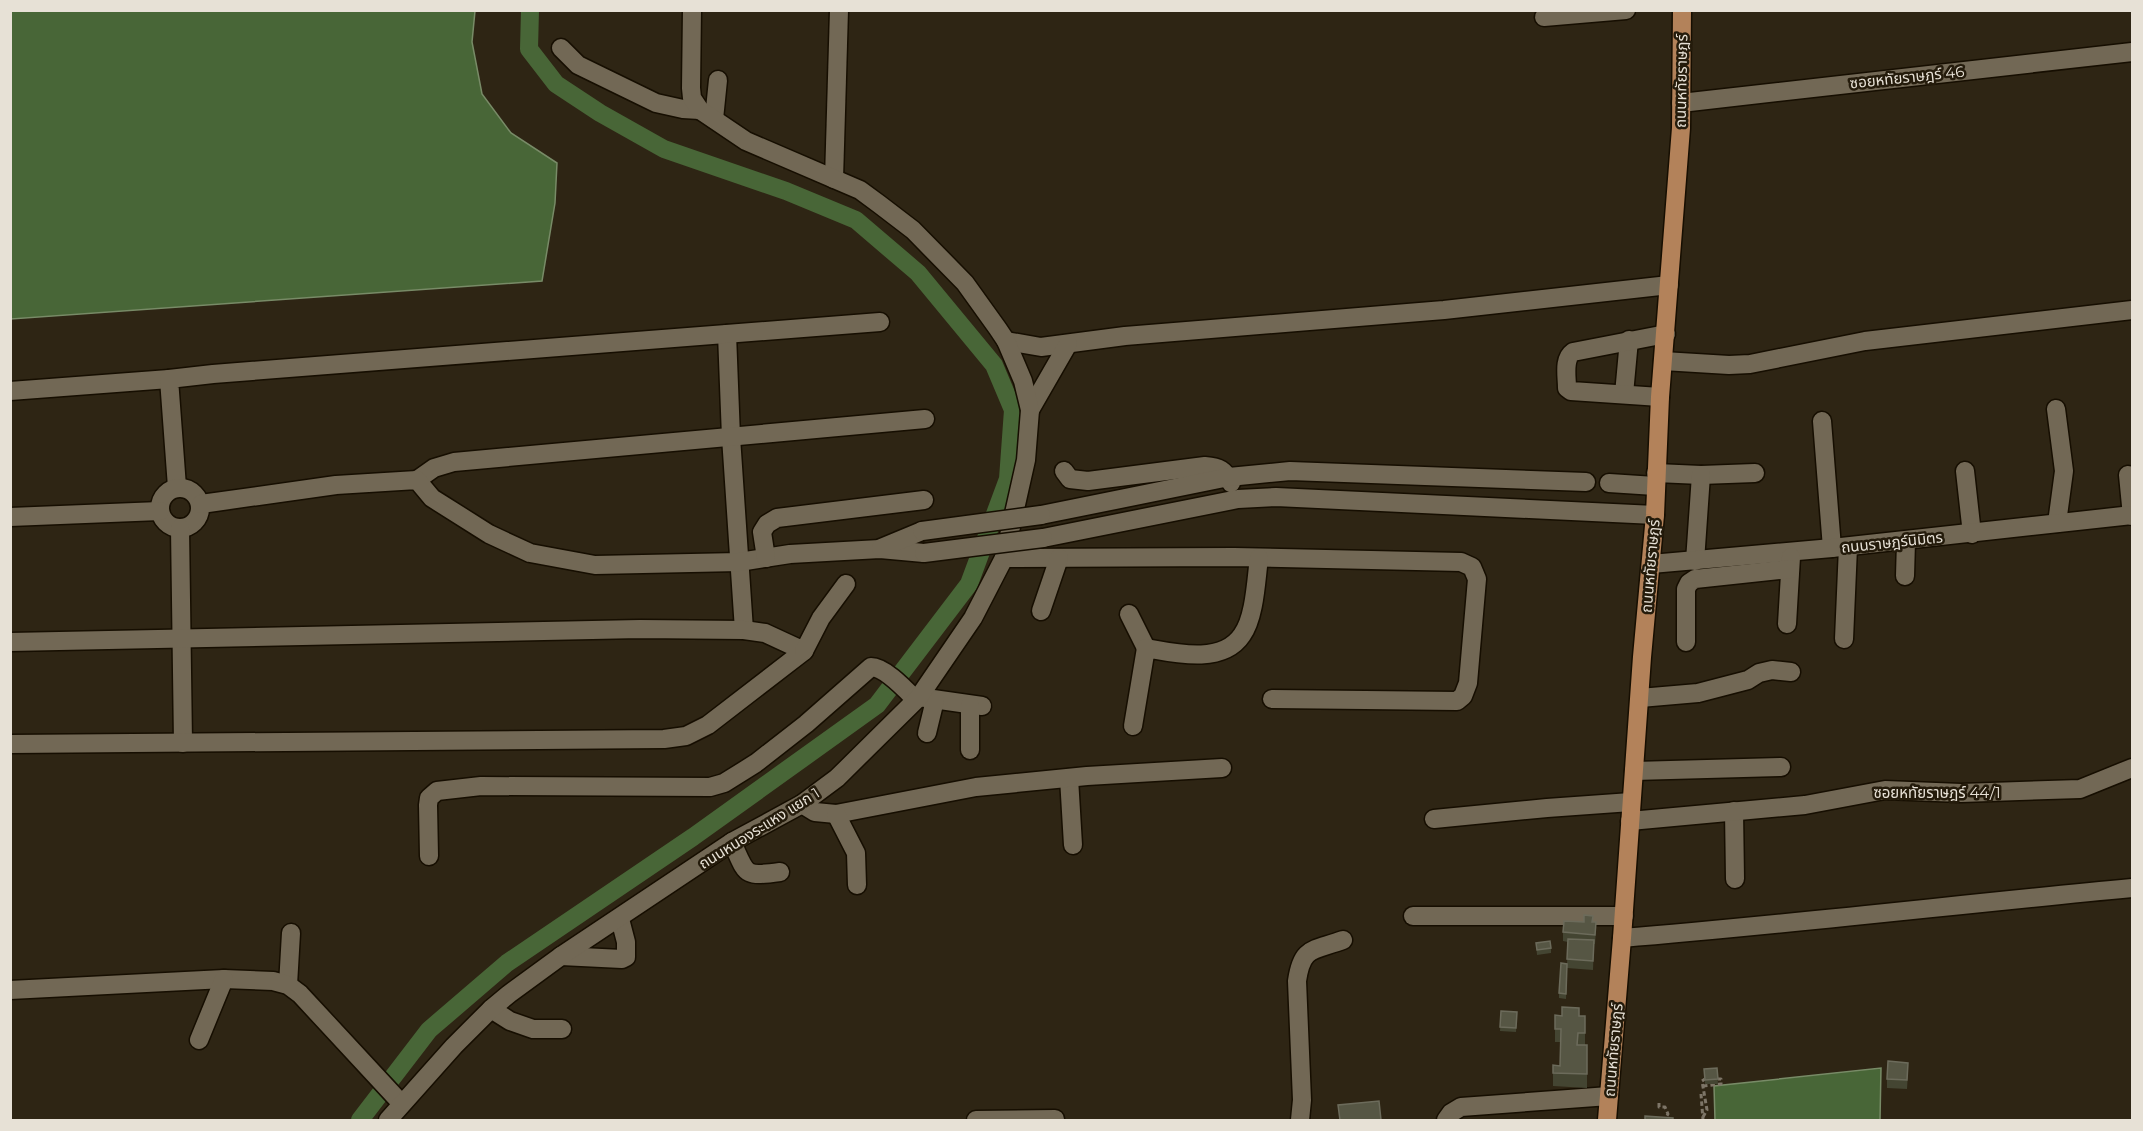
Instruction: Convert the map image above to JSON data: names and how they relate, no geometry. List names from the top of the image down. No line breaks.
{"streets":{"main road":["ถนนหทัยราษฎร์"],"street":["ซอยหทัยราษฎร์ 46","ถนนราษฎร์นิมิตร","ซอยหทัยราษฎร์ 44/1","ถนนหนองระแหง แยก 1"]},"crossings":[["ซอยหทัยราษฎร์ 46","ถนนหทัยราษฎร์"],["ถนนหทัยราษฎร์","ถนนราษฎร์นิมิตร"],["ถนนหทัยราษฎร์","ซอยหทัยราษฎร์ 44/1"]]}
